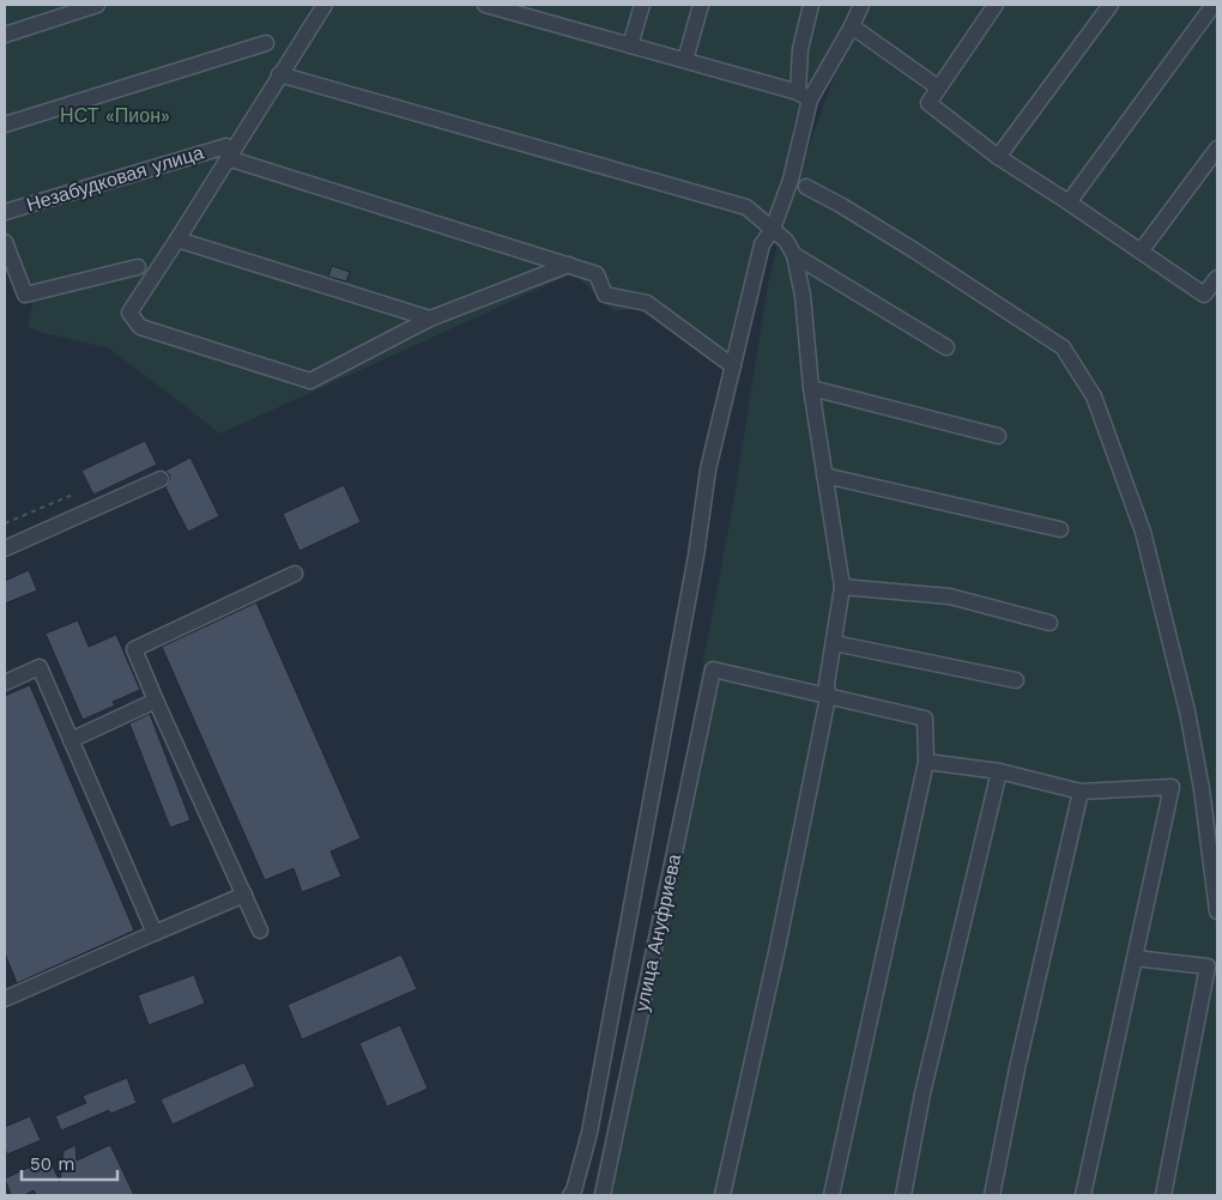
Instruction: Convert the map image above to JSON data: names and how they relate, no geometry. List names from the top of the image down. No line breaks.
{"streets":{"street":["Незабудковая улица","улица Ануфриева"]},"parks":["НСТ «Пион»"],"scale_bar":"50 m"}
